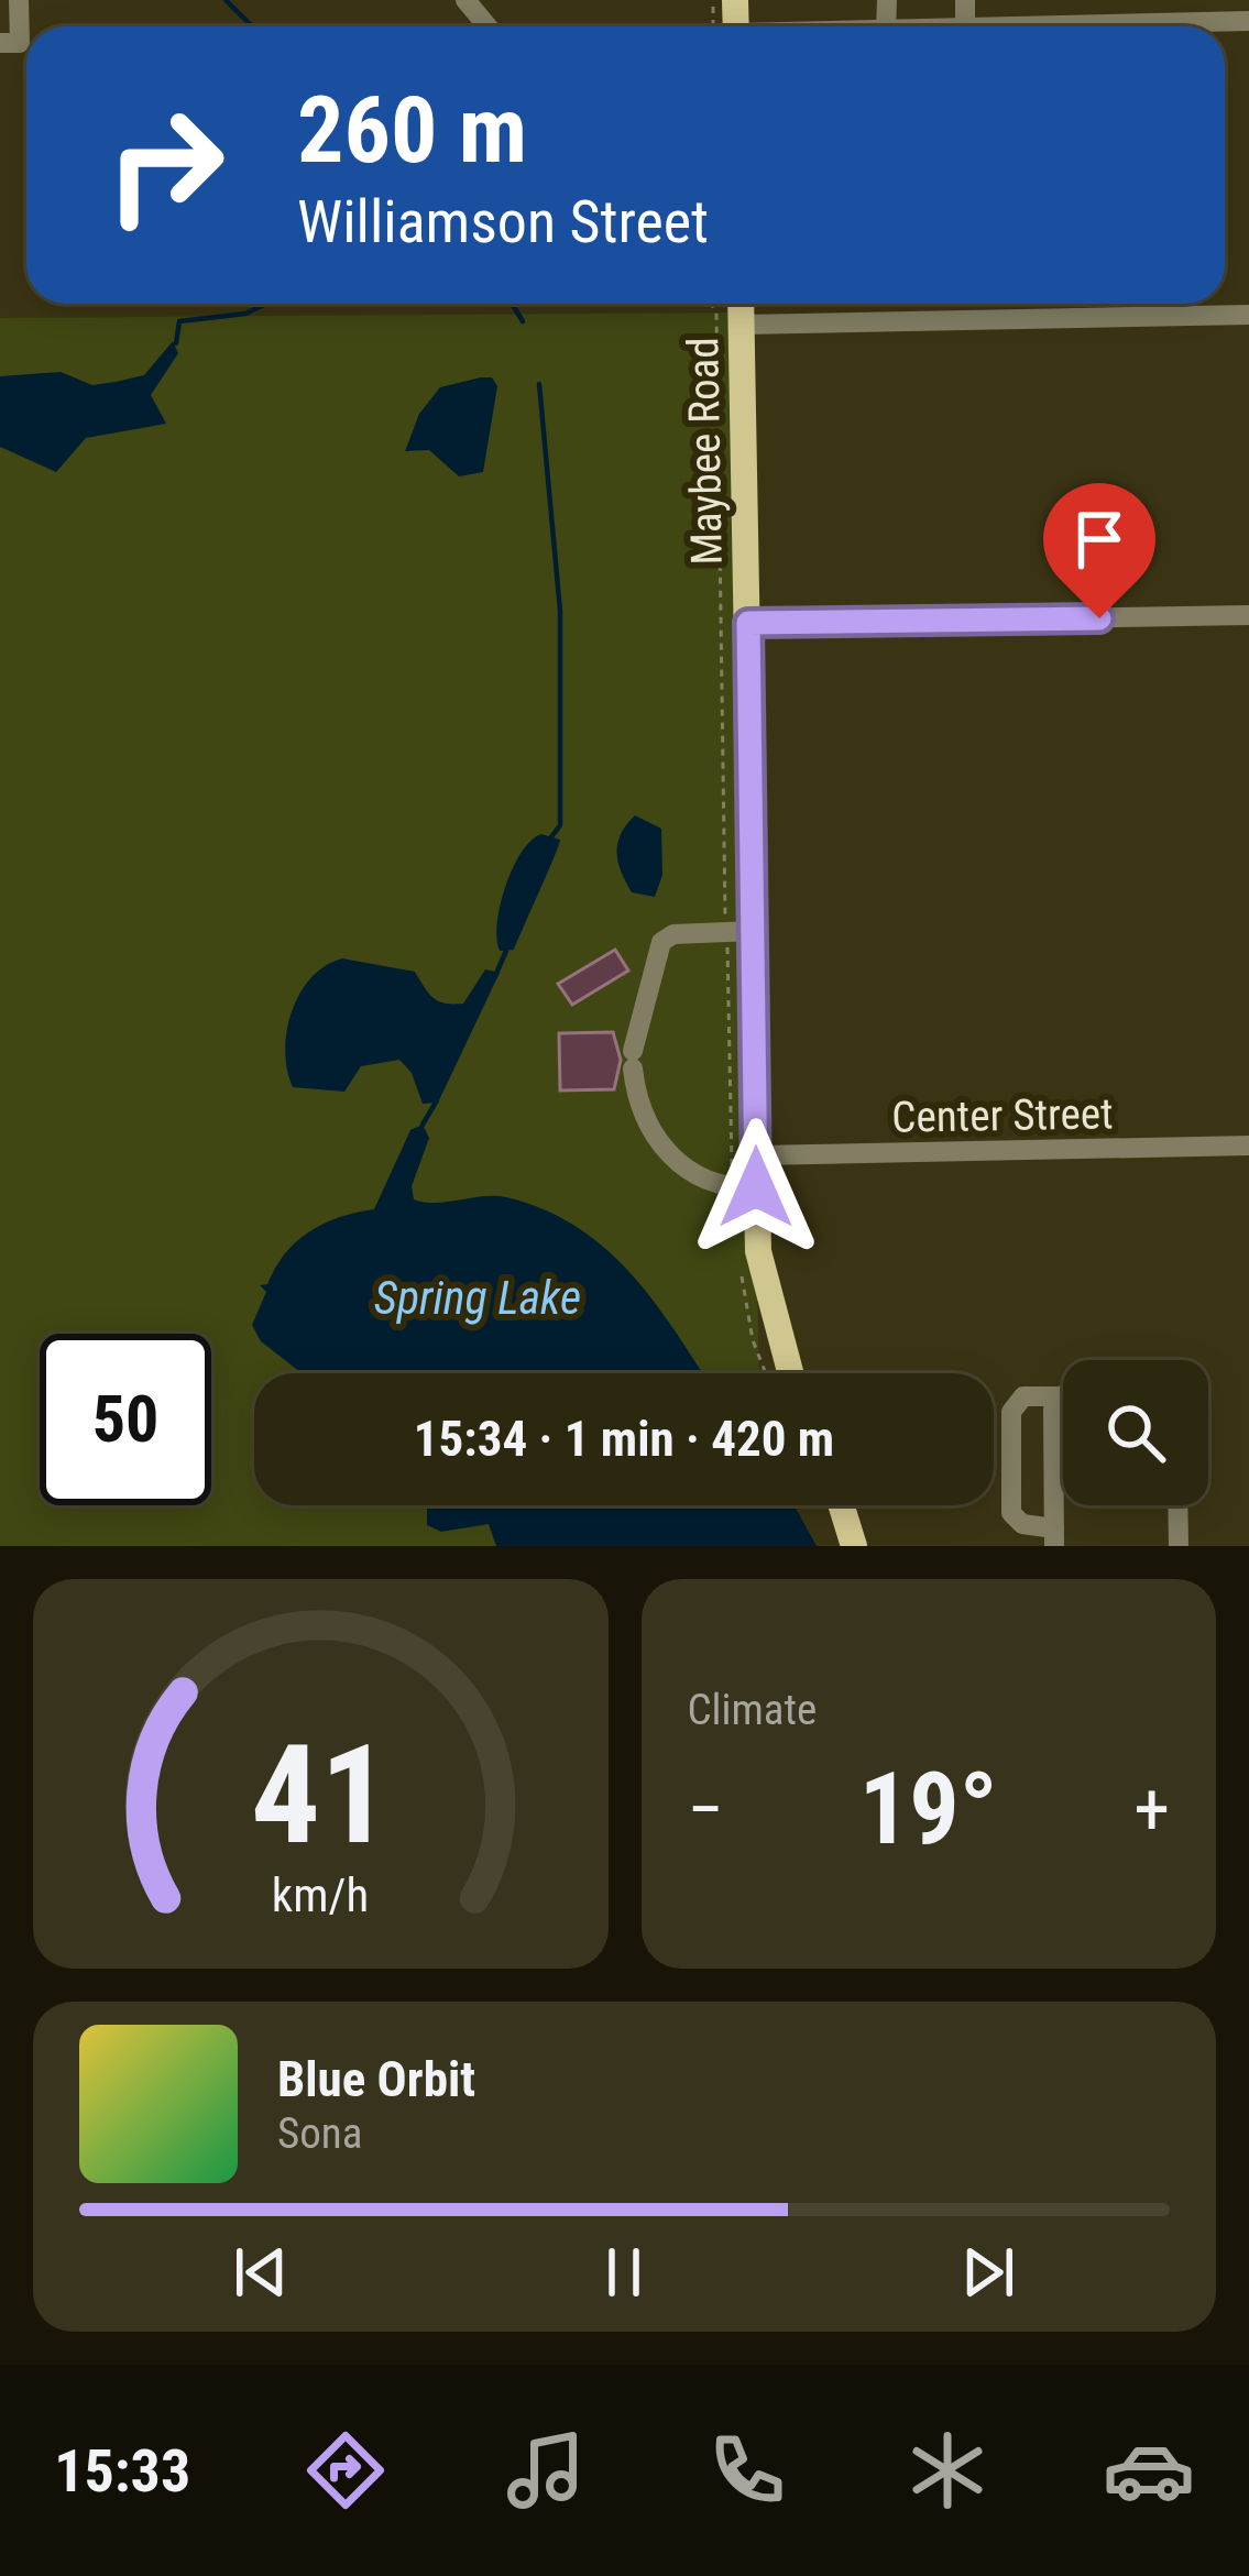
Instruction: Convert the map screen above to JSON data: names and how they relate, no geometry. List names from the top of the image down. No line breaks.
{"streets":{"main road":["Maybee Road"],"street":["Center Street"]},"crossings":[["Maybee Road","Center Street"]],"water":["Spring Lake"],"page":{"turn":["260 m","Williamson Street"],"limit":"50","trip":"15:34 · 1 min · 420 m","tile":"Climate","heat":["−","19°","+"],"song":["Blue Orbit","Sona"],"tabs":"15:33","gauge":["41","km/h"]}}
